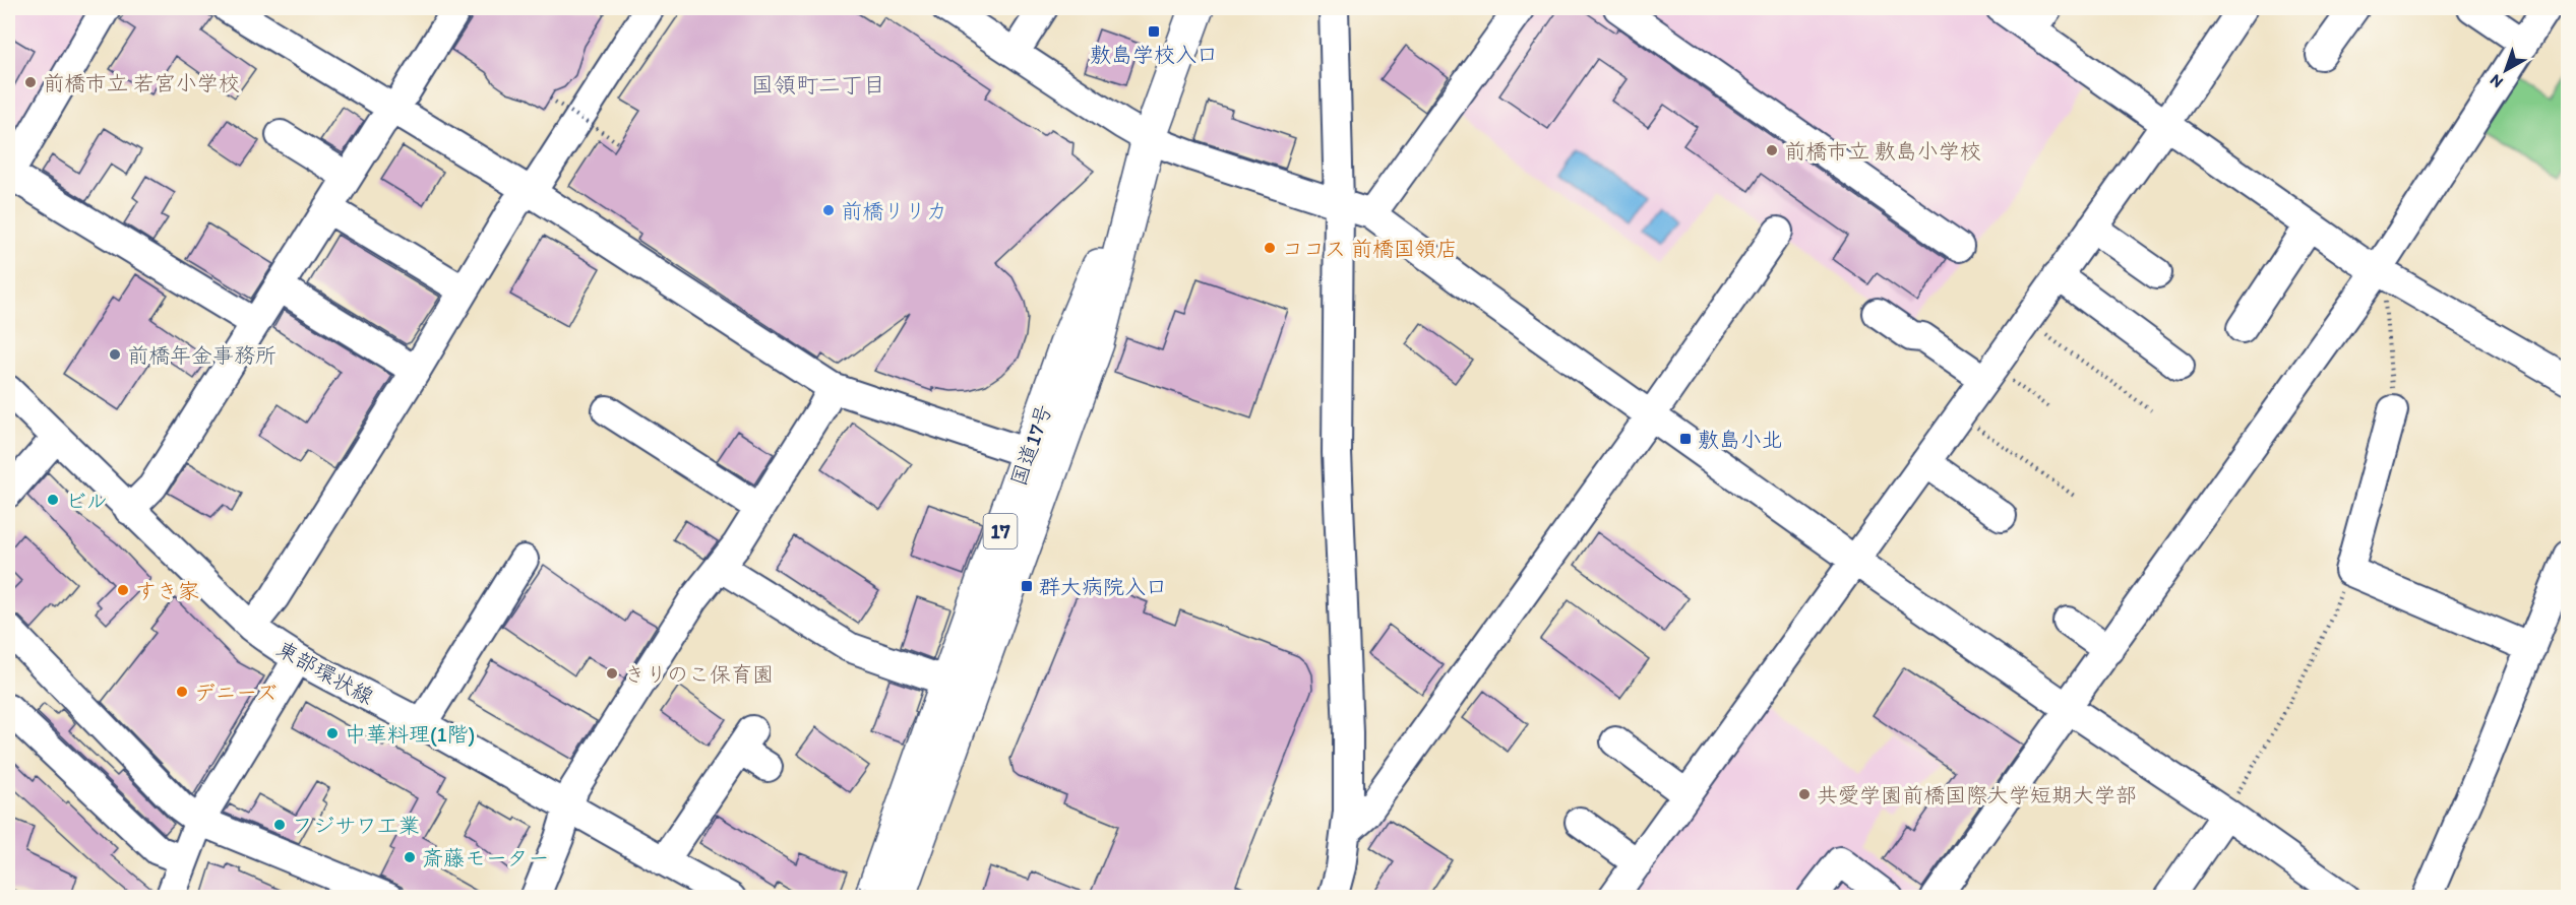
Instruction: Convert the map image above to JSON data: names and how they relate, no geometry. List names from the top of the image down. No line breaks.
{"streets":{"highway":["国道17号","17"],"street":["東部環状線"]},"districts":["国領町二丁目"],"places":{"transit":["敷島学校入口","敷島小北","群大病院入口"],"other":["前橋市立 若宮小学校","前橋市立 敷島小学校","前橋リリカ","ココス 前橋国領店","前橋年金事務所","ビル","すき家","きりのこ保育園","デニーズ","中華料理(1階)","共愛学園前橋国際大学短期大学部","フジサワ工業","斎藤モーター"]},"north":"bottom left"}
